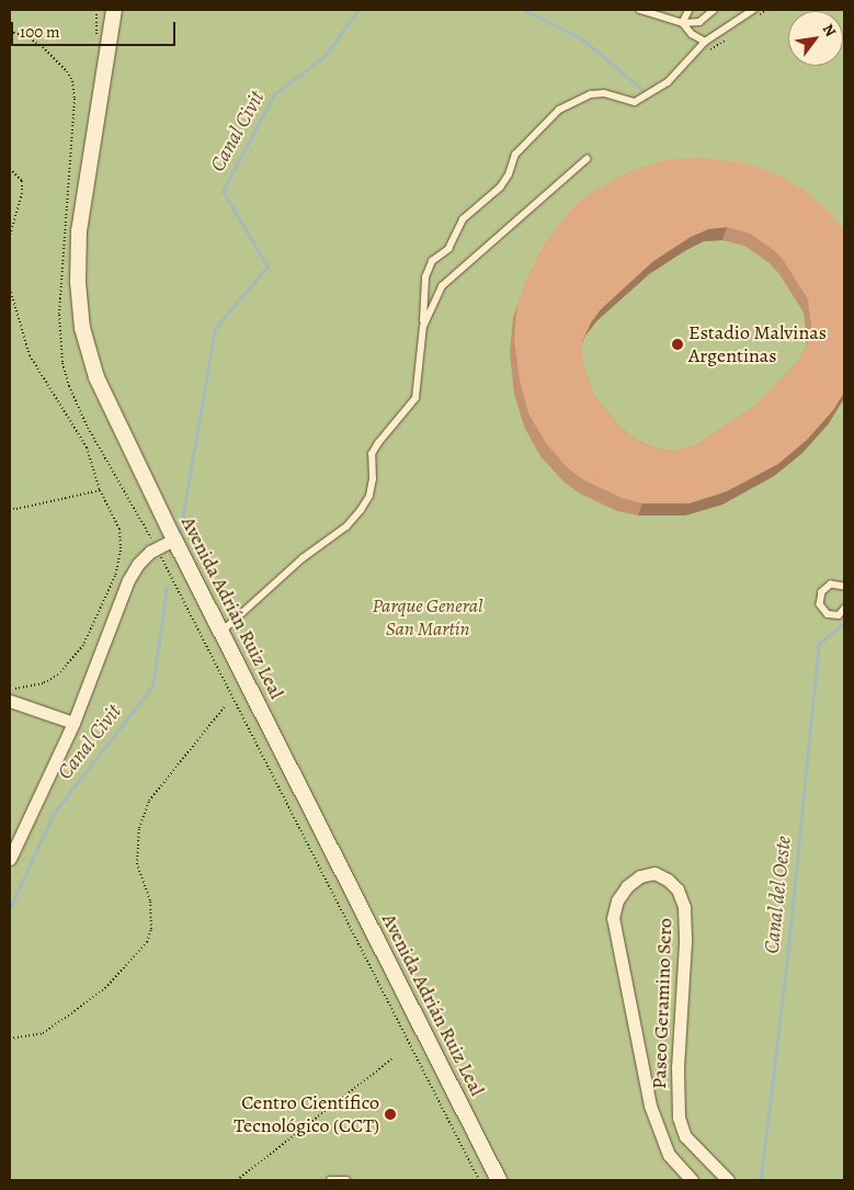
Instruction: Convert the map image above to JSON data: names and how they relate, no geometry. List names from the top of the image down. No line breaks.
{"streets":{"street":["Avenida Adrián Ruiz Leal","Paseo Geramino Sero"]},"water":["Canal Civit","Canal del Oeste"],"parks":["Parque General San Martín"],"places":["Estadio Malvinas Argentinas","Centro Científico Tecnológico (CCT)"],"scale_bar":"100 m","north":"top right"}
